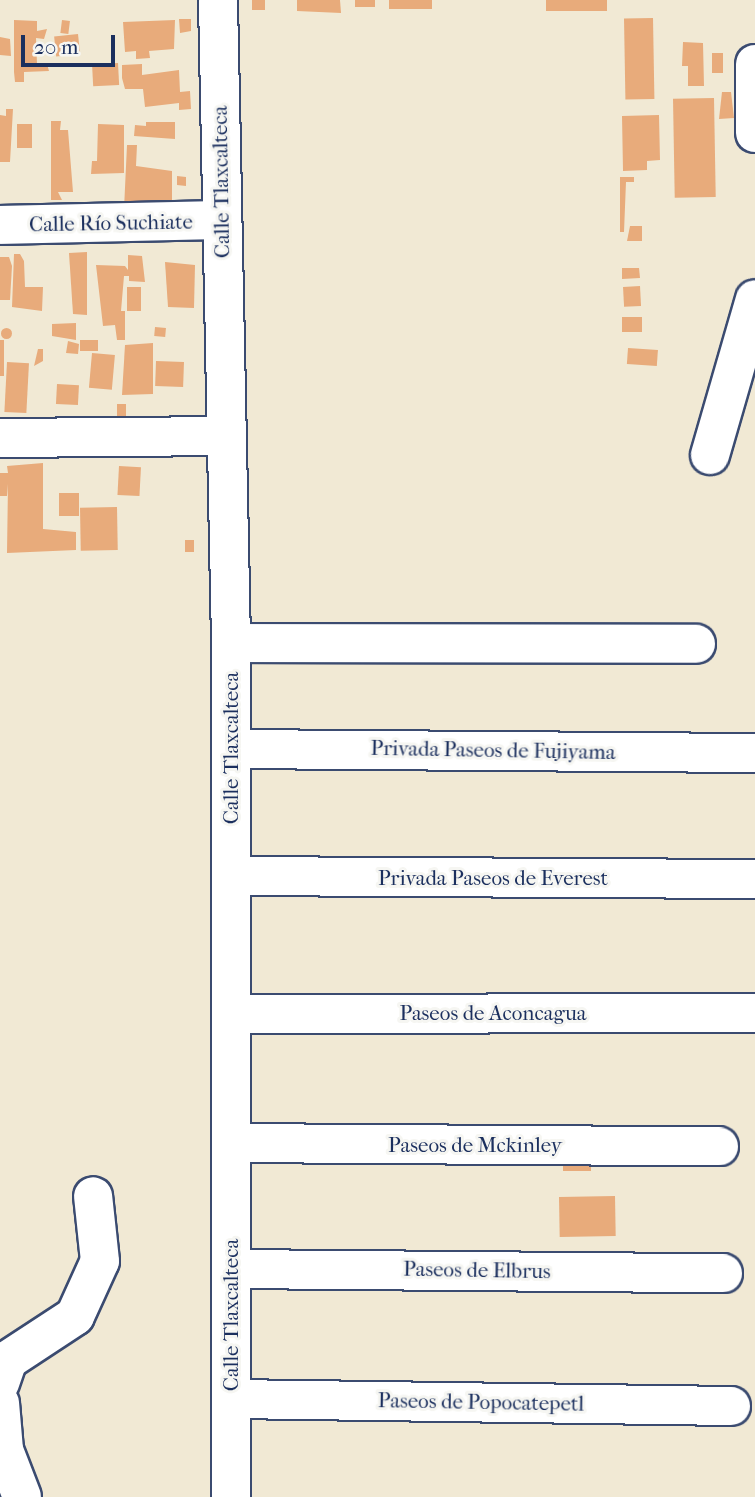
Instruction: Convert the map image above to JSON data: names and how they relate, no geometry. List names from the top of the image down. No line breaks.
{"streets":{"street":["Calle Tlaxcalteca","Calle Río Suchiate","Privada Paseos de Fujiyama","Privada Paseos de Everest","Paseos de Aconcagua","Paseos de Mckinley","Paseos de Elbrus","Paseos de Popocatepetl"]},"crossings":[["Calle Tlaxcalteca","Calle Río Suchiate"],["Calle Tlaxcalteca","Privada Paseos de Fujiyama"],["Calle Tlaxcalteca","Privada Paseos de Everest"],["Calle Tlaxcalteca","Paseos de Aconcagua"],["Calle Tlaxcalteca","Paseos de Mckinley"],["Calle Tlaxcalteca","Paseos de Elbrus"],["Calle Tlaxcalteca","Paseos de Popocatepetl"]],"scale_bar":"20 m"}
